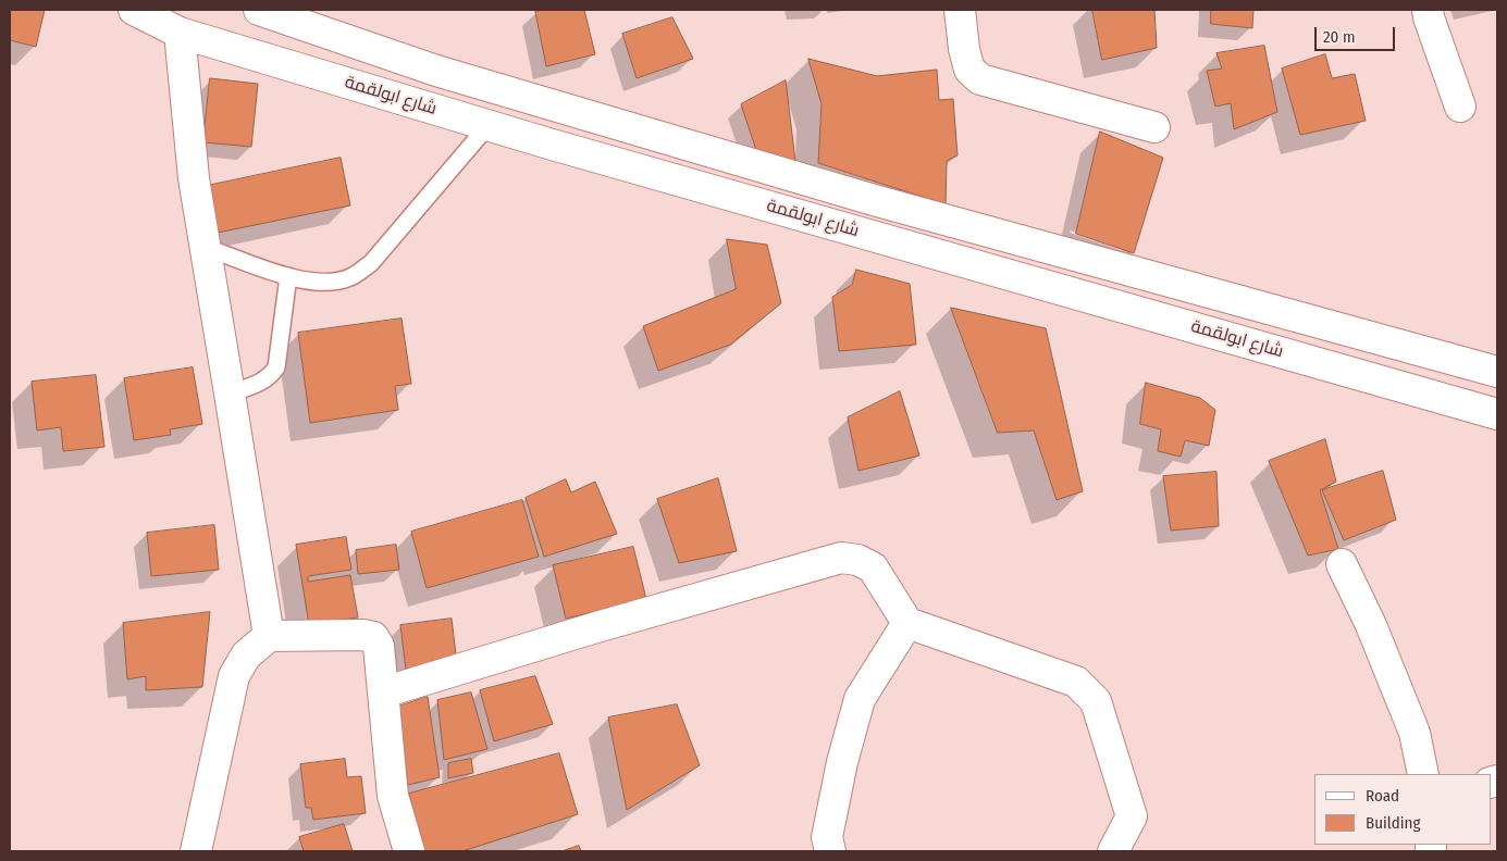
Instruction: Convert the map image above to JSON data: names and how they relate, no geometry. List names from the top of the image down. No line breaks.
{"streets":{"street":["شارع ابولقمة"]},"legend":["Road","Building"],"scale_bar":"20 m"}
